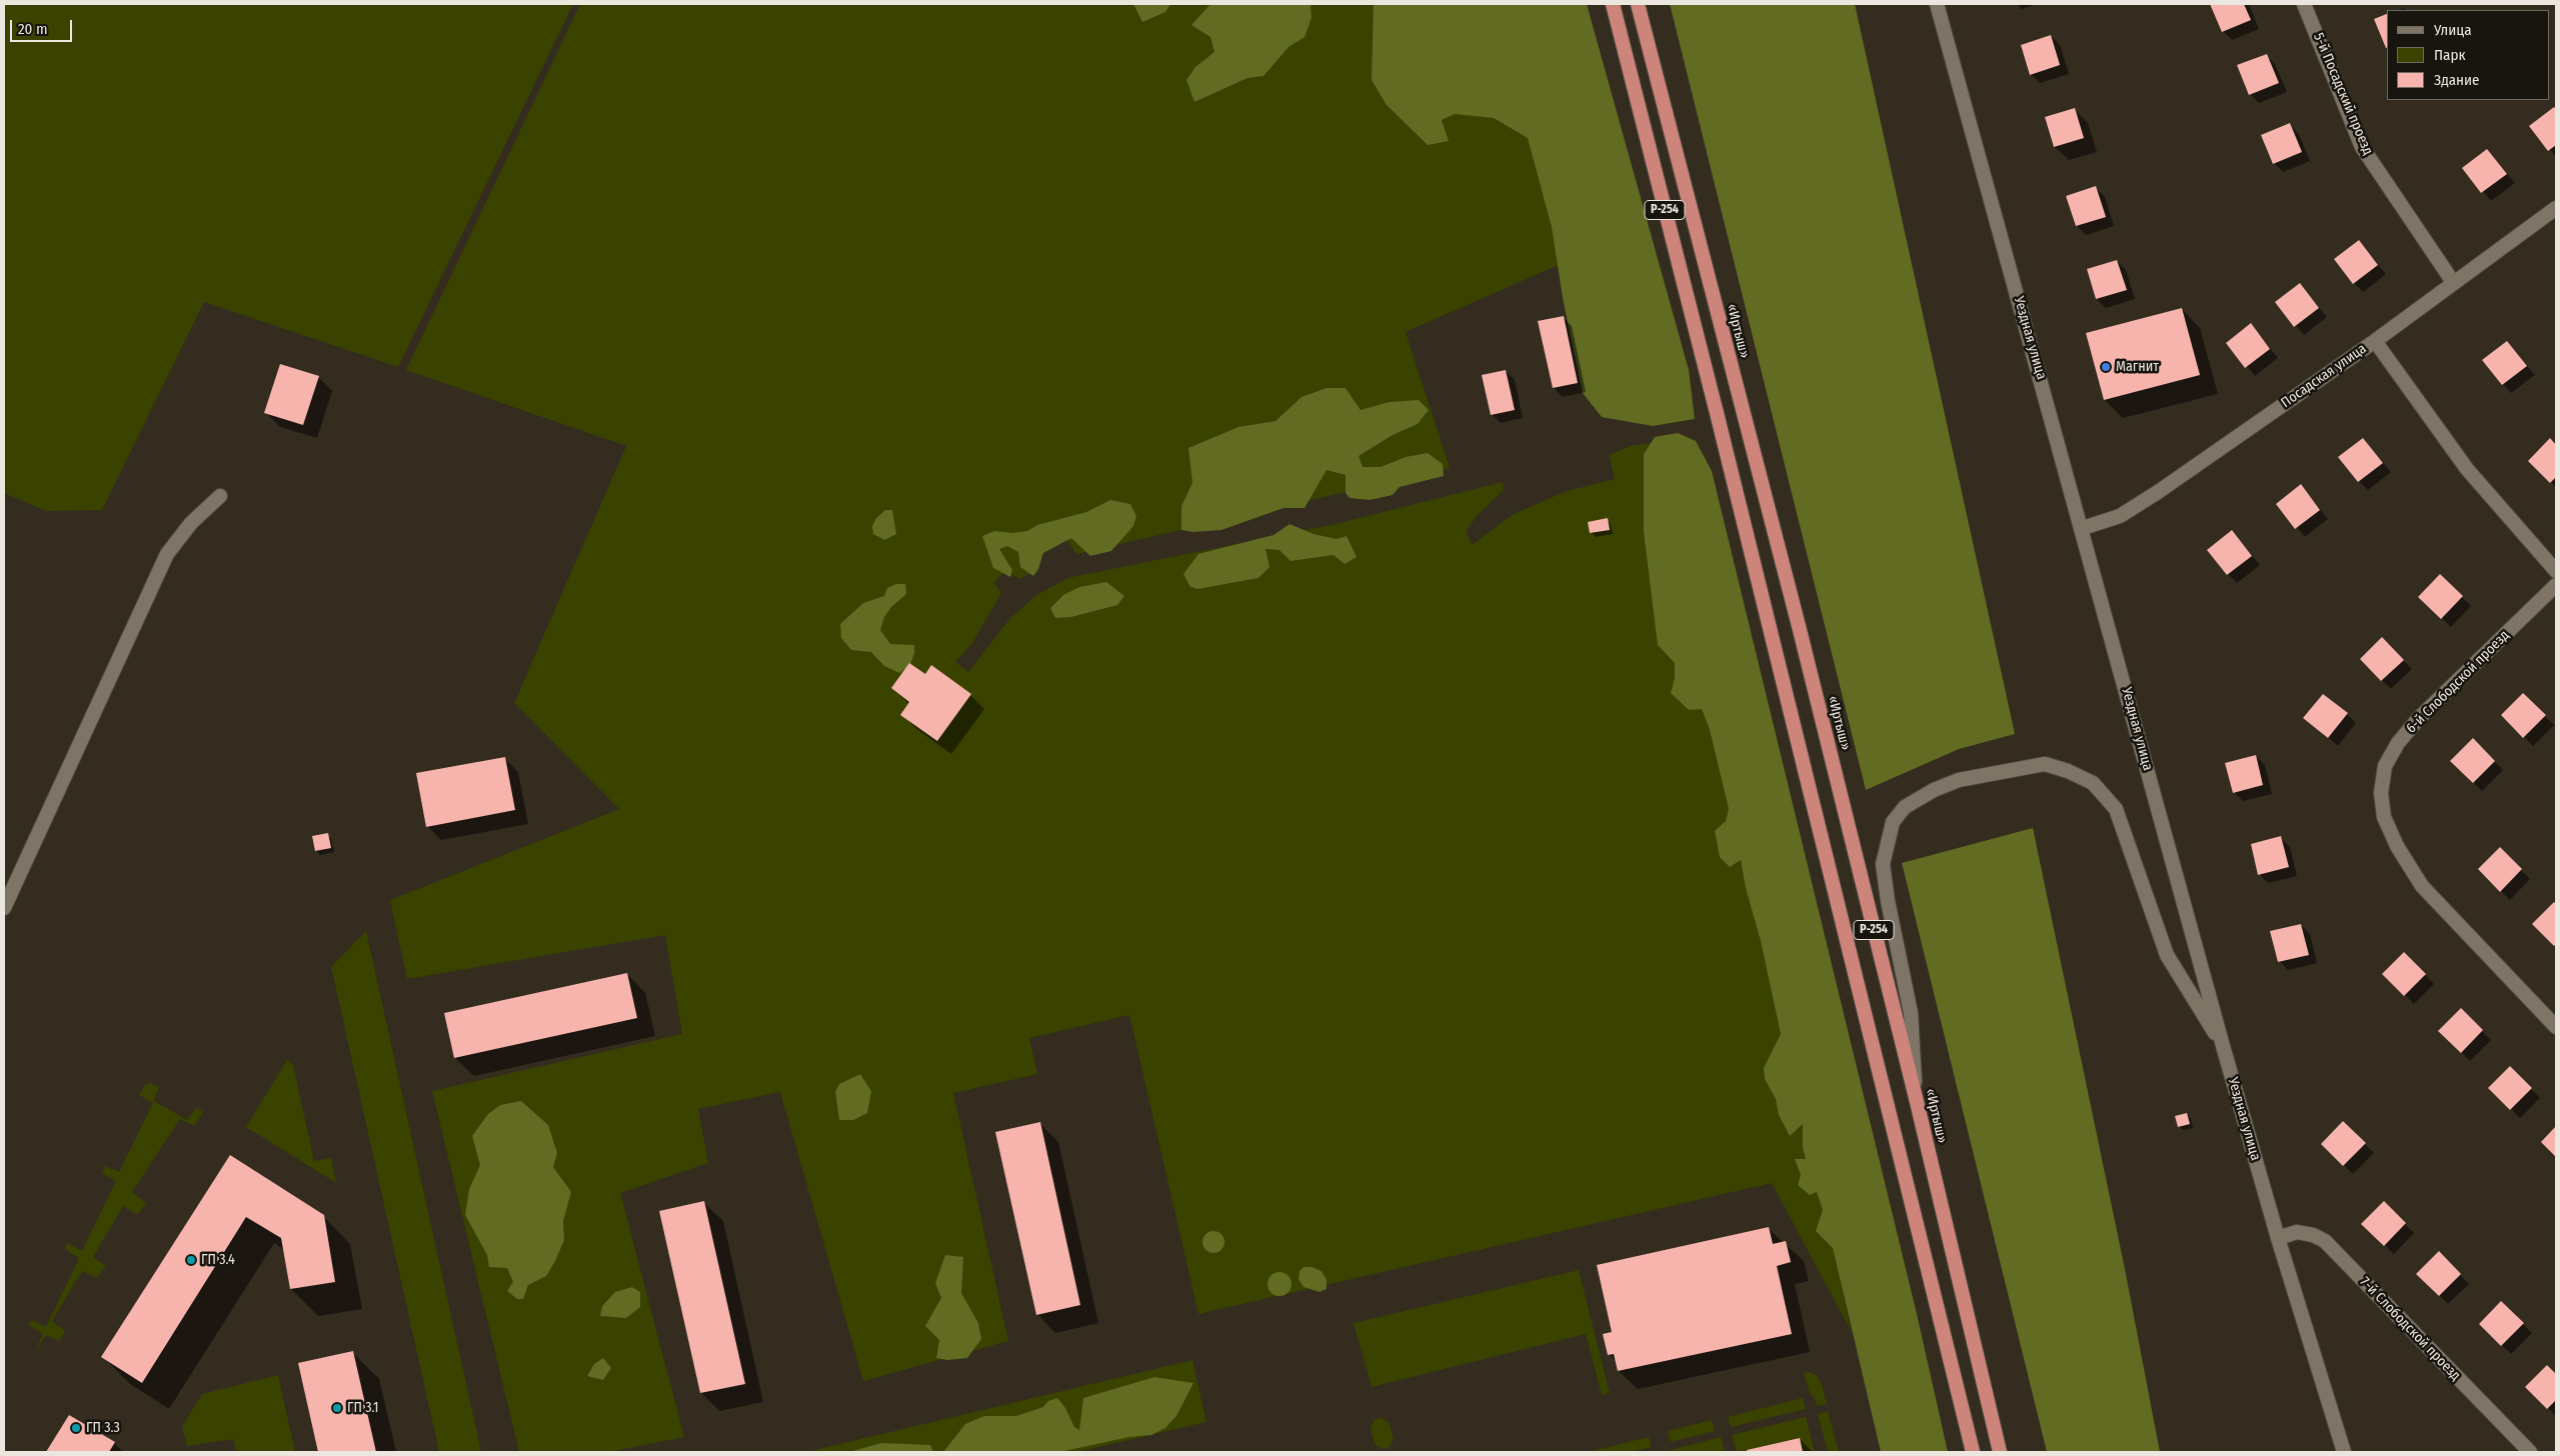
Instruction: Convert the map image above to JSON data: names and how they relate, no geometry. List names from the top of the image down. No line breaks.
{"streets":{"highway":["Р-254","«Иртыш»"],"street":["5-й Посадский проезд","Уездная улица","Посадская улица","6-й Слободской проезд","7-й Слободской проезд"]},"crossings":[["5-й Посадский проезд","Посадская улица"],["Уездная улица","Посадская улица"],["Уездная улица","7-й Слободской проезд"]],"places":["Магнит","ГП 3.4","ГП 3.1","ГП 3.3"],"legend":["Улица","Парк","Здание"],"scale_bar":"20 m"}
